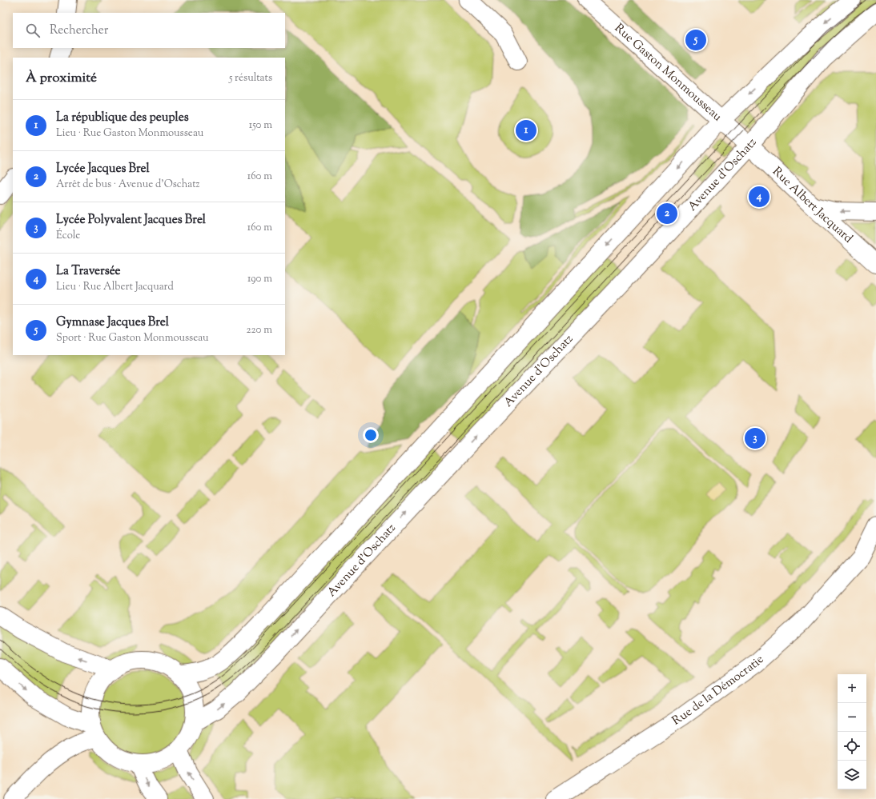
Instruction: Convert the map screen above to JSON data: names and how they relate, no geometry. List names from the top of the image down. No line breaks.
{"streets":{"street":["Rue Gaston Monmousseau","Avenue d'Oschatz","Rue Albert Jacquard","Rue de la Démocratie"]},"crossings":[["Rue Gaston Monmousseau","Avenue d'Oschatz"],["Rue Gaston Monmousseau","Rue Albert Jacquard"],["Avenue d'Oschatz","Rue Albert Jacquard"]],"page":{"search":"Rechercher","pins":["5","1","4","2","3"],"heading":["À proximité","5 résultats"],"list":[{"mark":"1","name":"La république des peuples","note":"Lieu · Rue Gaston Monmousseau","value":"150 m"},{"mark":"2","name":"Lycée Jacques Brel","note":"Arrêt de bus · Avenue d'Oschatz","value":"160 m"},{"mark":"3","name":"Lycée Polyvalent Jacques Brel","note":"École","value":"160 m"},{"mark":"4","name":"La Traversée","note":"Lieu · Rue Albert Jacquard","value":"190 m"},{"mark":"5","name":"Gymnase Jacques Brel","note":"Sport · Rue Gaston Monmousseau","value":"220 m"}],"map_buttons":["+","−"]}}
